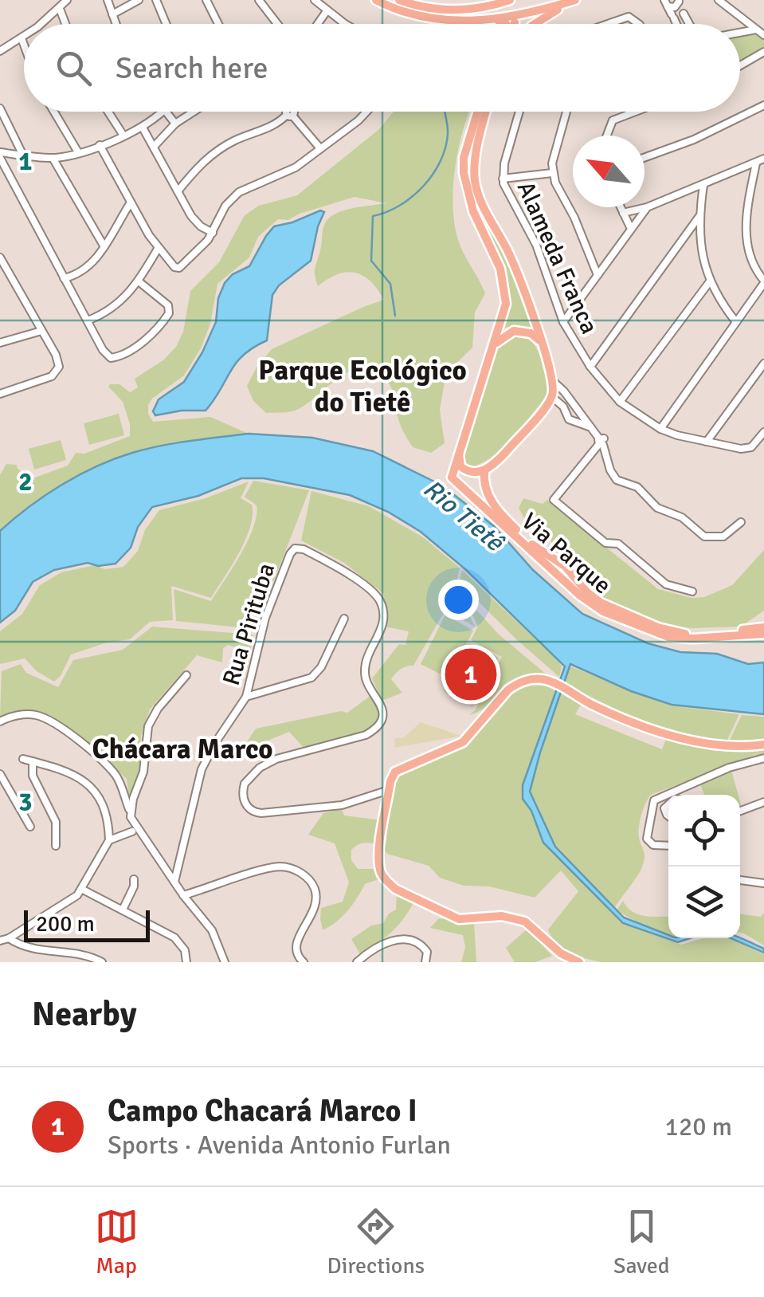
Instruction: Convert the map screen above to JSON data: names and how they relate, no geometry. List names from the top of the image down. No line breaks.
{"streets":{"main road":["Via Parque"],"street":["Alameda Franca","Rua Pirituba"]},"districts":["Parque Ecológico do Tietê","Chácara Marco"],"water":["Rio Tietê"],"scale_bar":"200 m","north":"top left","page":{"search":"Search here","pins":"1","scale":"200 m","heading":"Nearby","list":[{"mark":"1","name":"Campo Chacará Marco I","note":"Sports · Avenida Antonio Furlan","value":"120 m"}],"nav":["Map","Directions","Saved"]},"grid":{"rows":["1","2","3"]}}
